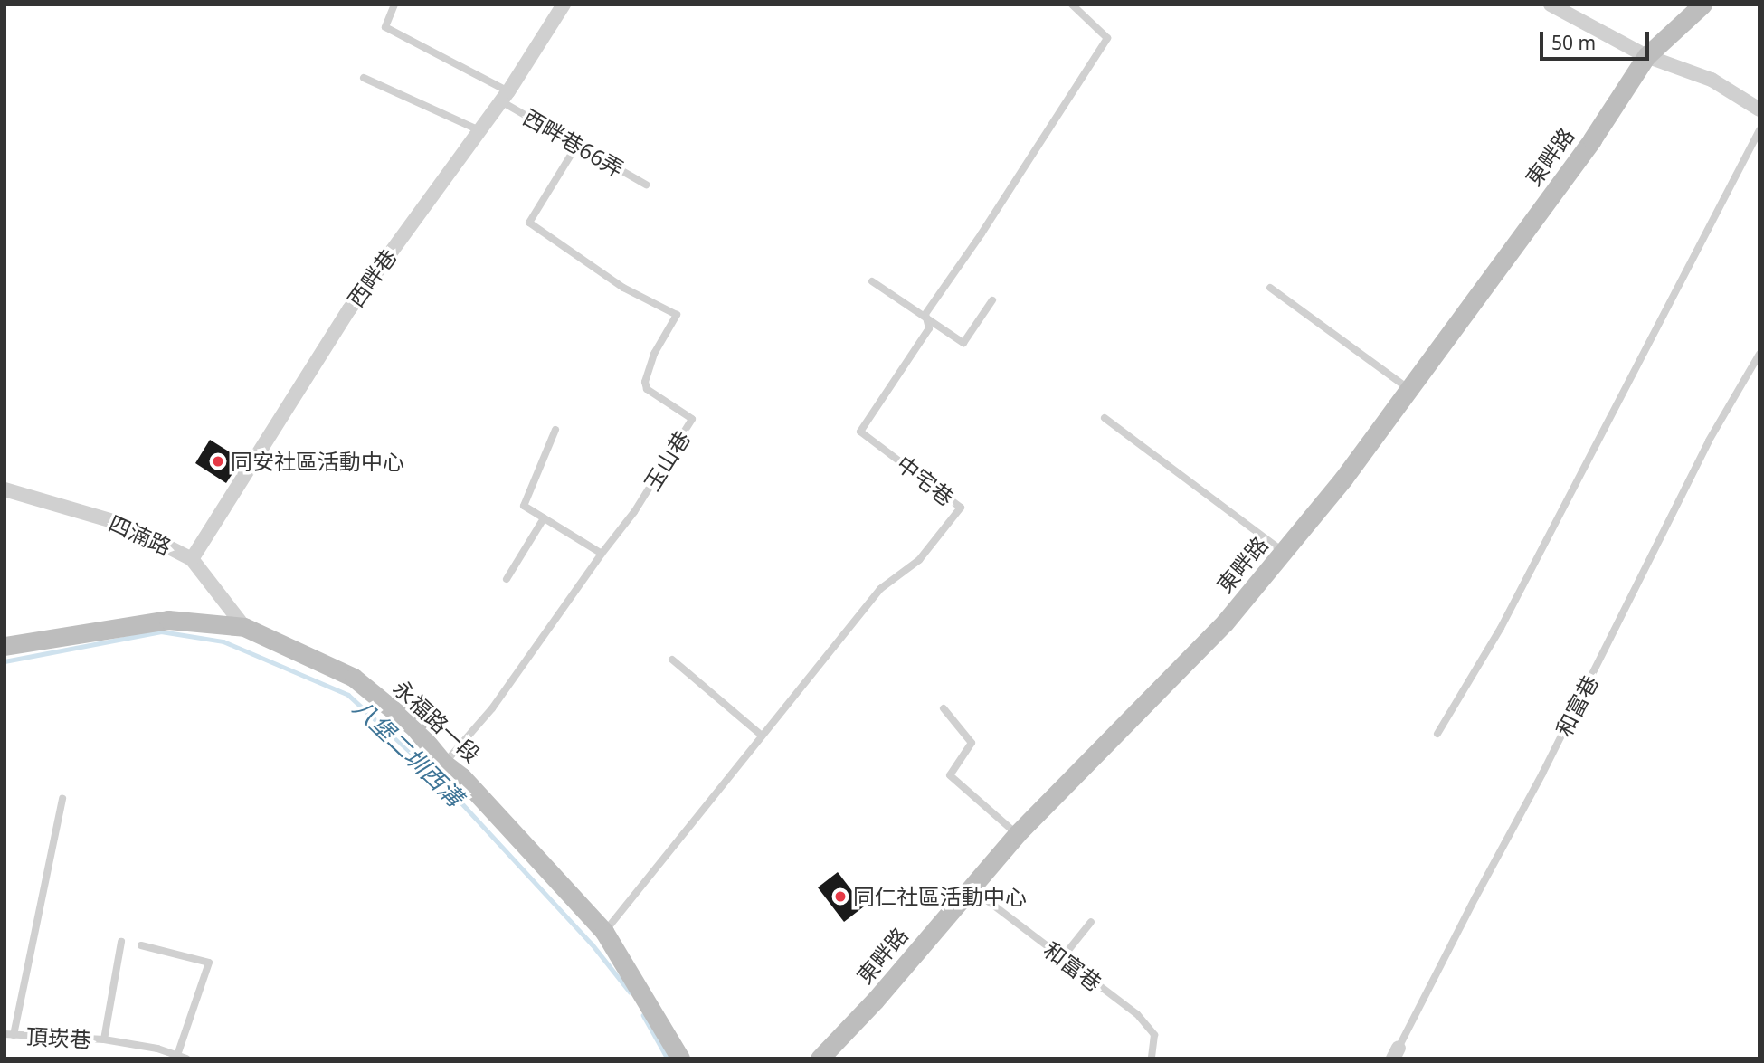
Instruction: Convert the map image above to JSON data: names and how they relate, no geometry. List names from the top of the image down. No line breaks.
{"streets":{"street":["東畔路","西畔巷","四湳路","永福路一段"],"lane":["西畔巷66弄","玉山巷","中宅巷","和富巷","頂崁巷"]},"crossings":[["西畔巷66弄","西畔巷"],["西畔巷66弄","玉山巷"],["東畔路","和富巷"],["西畔巷","四湳路"],["玉山巷","永福路一段"],["中宅巷","永福路一段"],["四湳路","永福路一段"]],"water":["八堡二圳西溝"],"places":["同安社區活動中心","同仁社區活動中心"],"scale_bar":"50 m"}
